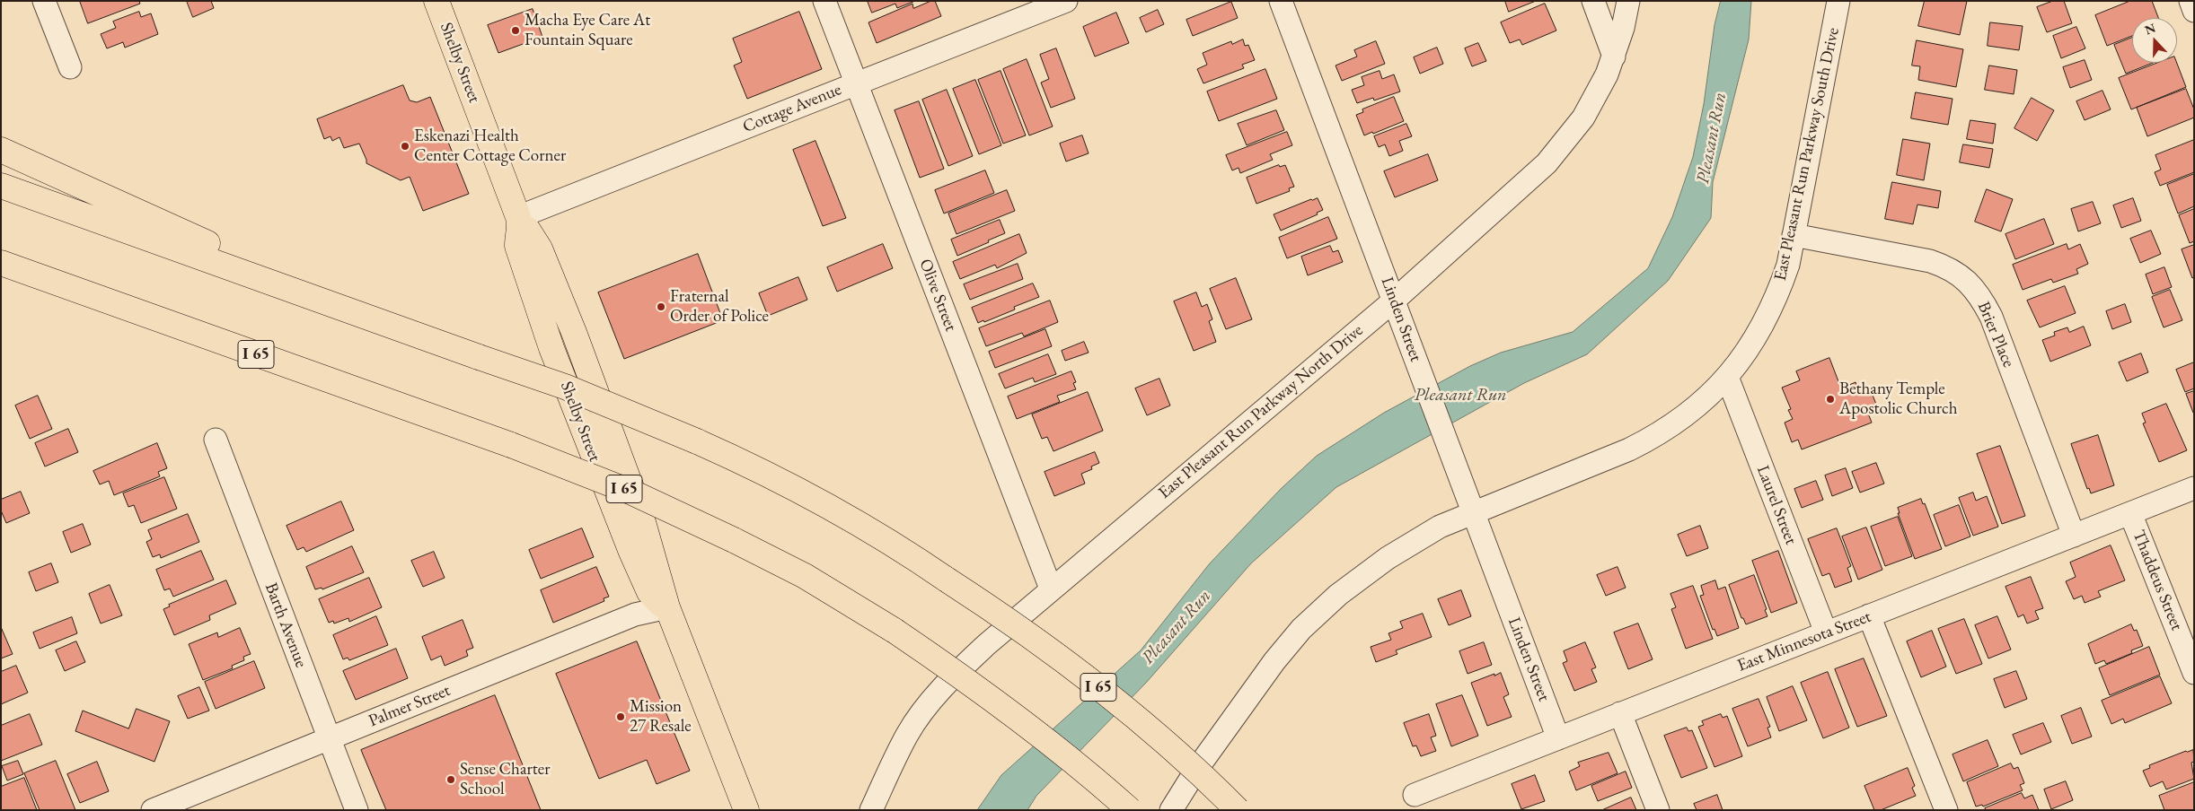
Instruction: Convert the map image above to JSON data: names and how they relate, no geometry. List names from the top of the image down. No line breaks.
{"streets":{"main road":["Shelby Street","I 65"],"street":["Cottage Avenue","East Pleasant Run Parkway South Drive","Olive Street","Linden Street","Brier Place","East Pleasant Run Parkway North Drive","Laurel Street","Thaddeus Street","Barth Avenue","East Minnesota Street","Palmer Street"]},"crossings":[["Shelby Street","Cottage Avenue"],["Shelby Street","Palmer Street"],["Cottage Avenue","Olive Street"],["East Pleasant Run Parkway South Drive","Linden Street"],["East Pleasant Run Parkway South Drive","Brier Place"],["East Pleasant Run Parkway South Drive","Laurel Street"],["Olive Street","East Pleasant Run Parkway North Drive"],["Linden Street","East Pleasant Run Parkway North Drive"],["Linden Street","East Minnesota Street"],["Brier Place","East Minnesota Street"],["Laurel Street","East Minnesota Street"],["Thaddeus Street","East Minnesota Street"],["Barth Avenue","Palmer Street"]],"water":["Pleasant Run"],"places":["Macha Eye Care At Fountain Square","Eskenazi Health Center Cottage Corner","Fraternal Order of Police","Bethany Temple Apostolic Church","Mission 27 Resale","Sense Charter School"],"north":"top"}
